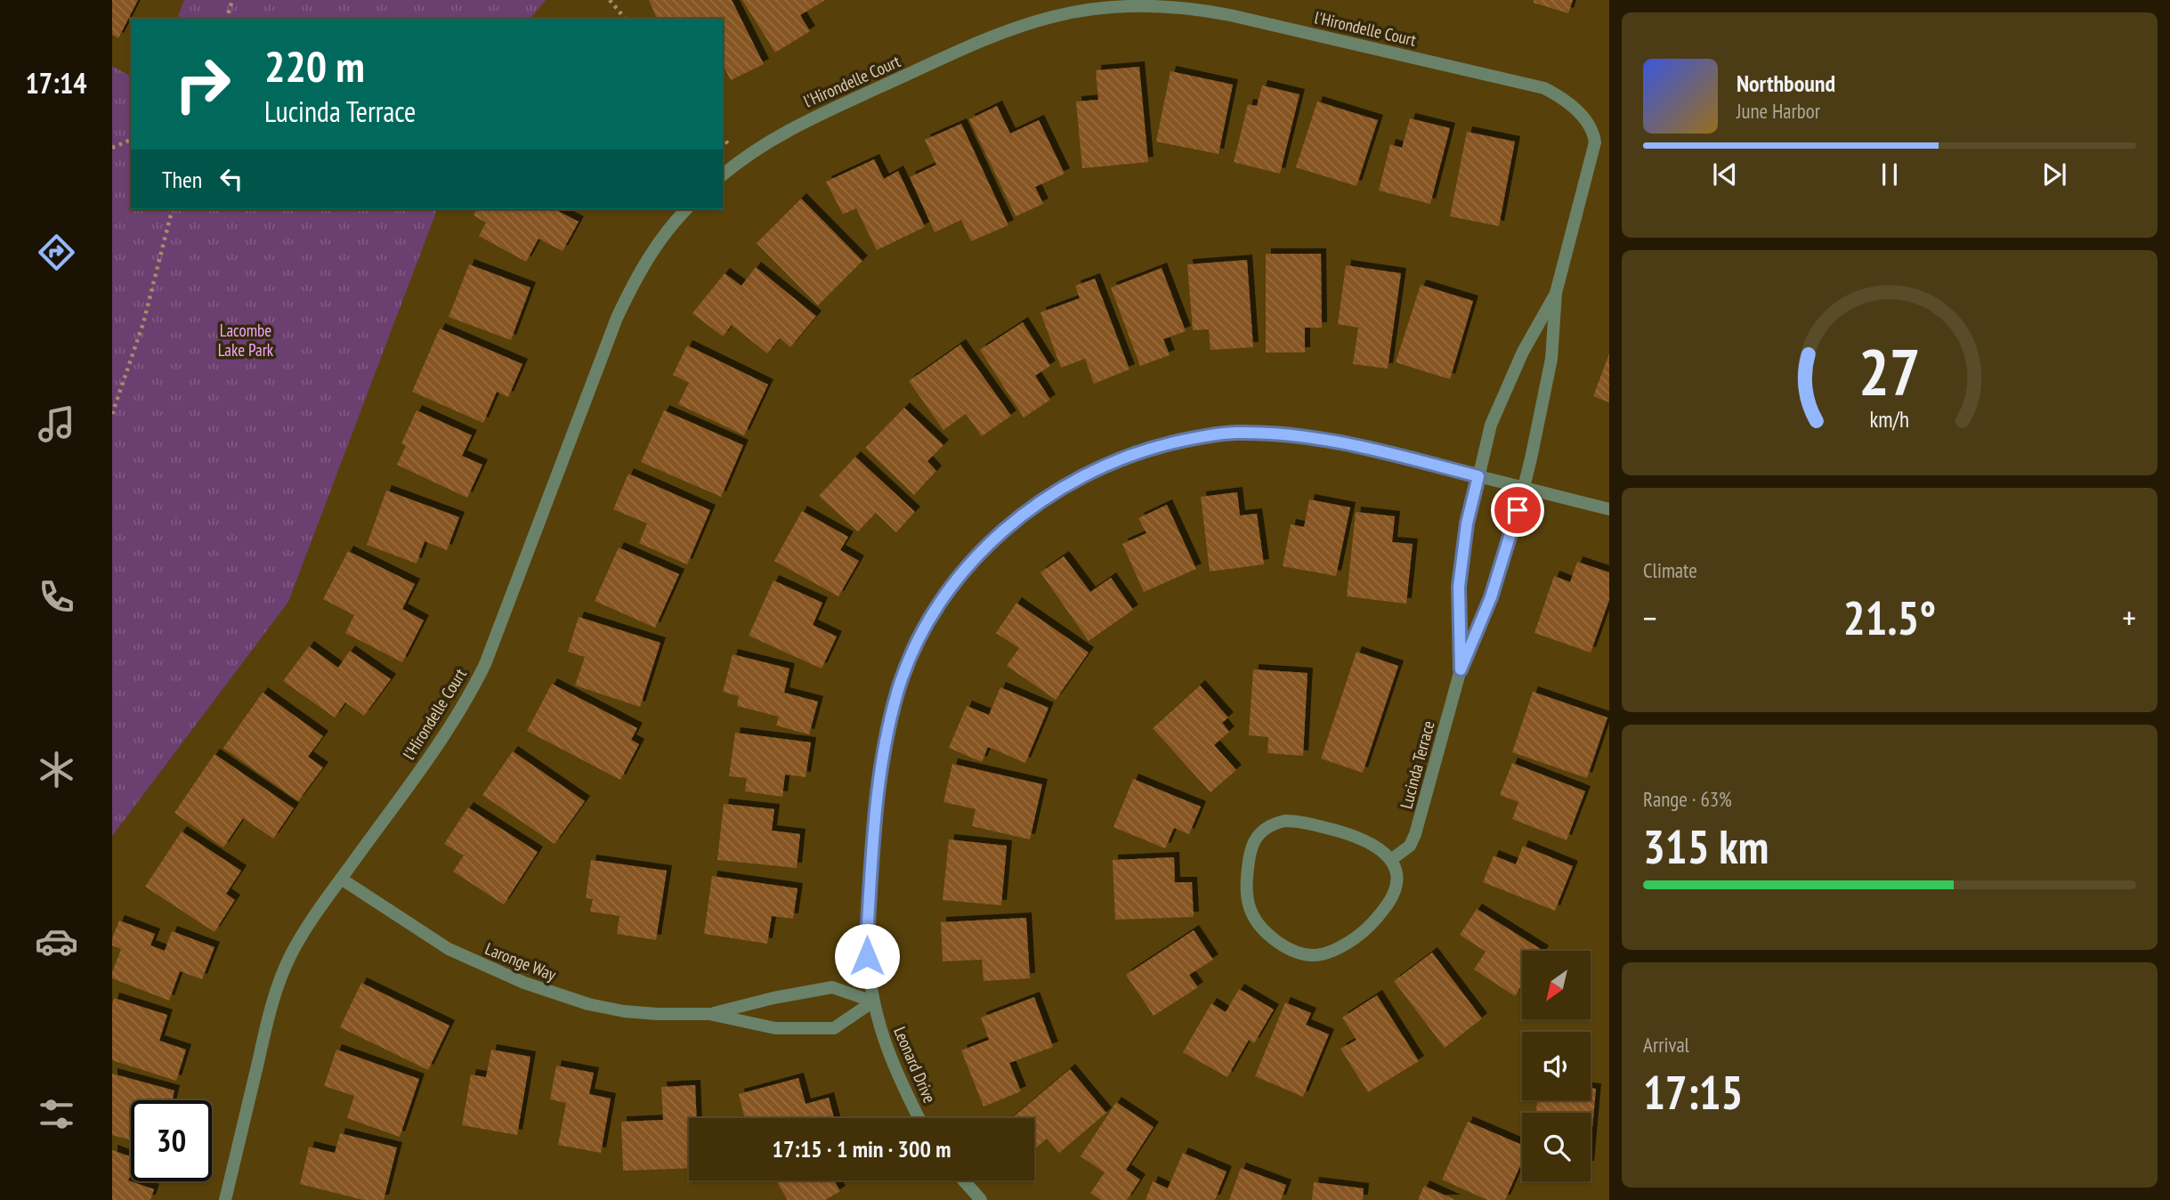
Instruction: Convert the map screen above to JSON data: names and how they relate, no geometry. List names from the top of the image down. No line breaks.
{"streets":{"street":["l'Hirondelle Court","Lucinda Terrace","Laronge Way","Leonard Drive"]},"crossings":[["l'Hirondelle Court","Lucinda Terrace"],["l'Hirondelle Court","Laronge Way"],["l'Hirondelle Court","Leonard Drive"],["Lucinda Terrace","Leonard Drive"],["Laronge Way","Leonard Drive"]],"parks":["Lacombe Lake Park"],"north":"bottom left","page":{"tabs":"17:14","turn":["220 m","Lucinda Terrace"],"song":["Northbound","June Harbor"],"then":"Then","tile":["Climate",["Range · 63%","315 km"],["Arrival","17:15"]],"heat":["−","21.5°","+"],"limit":"30","trip":"17:15 · 1 min · 300 m","gauge":["27","km/h"]}}
